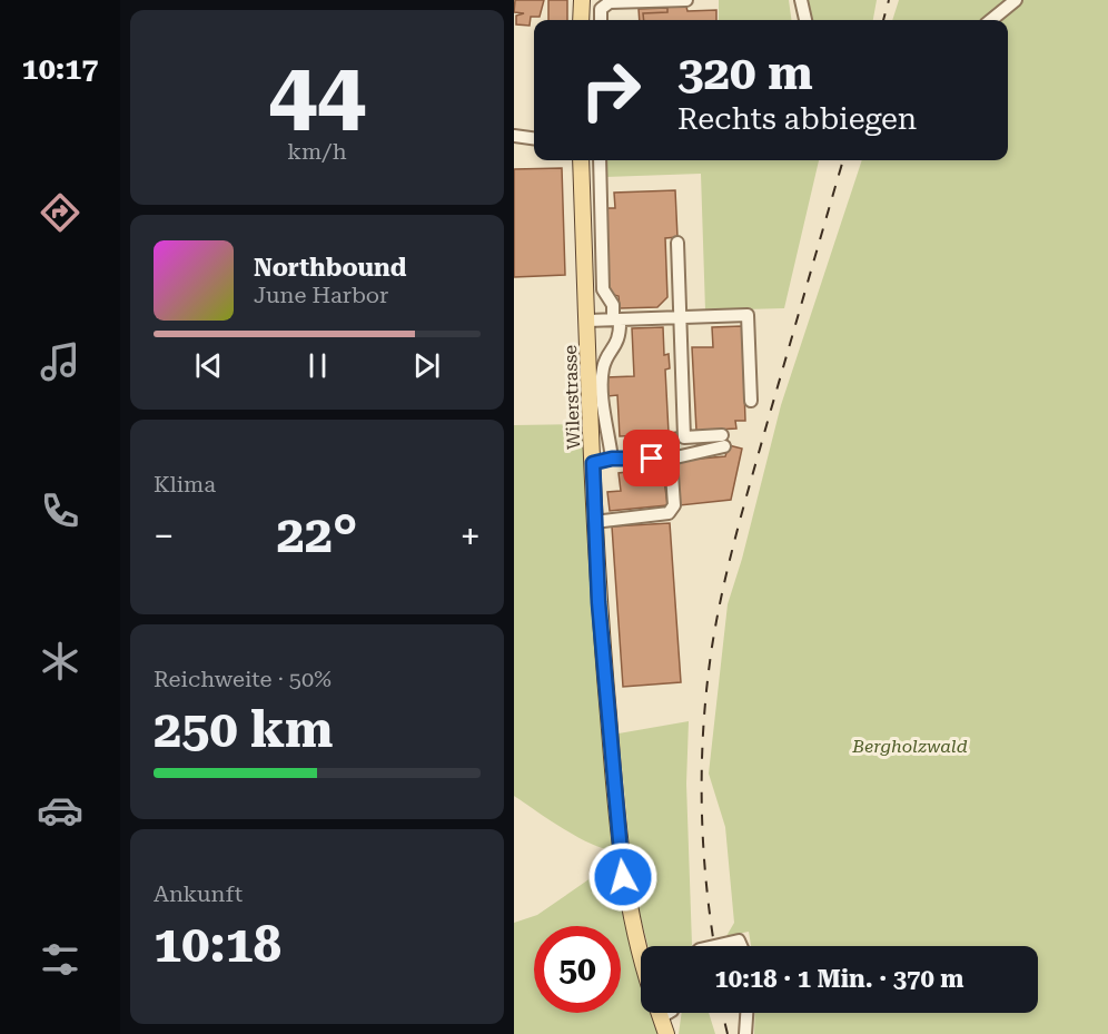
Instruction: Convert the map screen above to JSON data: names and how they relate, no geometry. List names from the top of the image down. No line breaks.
{"streets":{"main road":["Wilerstrasse"]},"parks":["Bergholzwald"],"page":{"tabs":"10:17","tile":[["44","km/h"],"Klima",["Reichweite · 50%","250 km"],["Ankunft","10:18"]],"turn":["320 m","Rechts abbiegen"],"song":["Northbound","June Harbor"],"heat":["−","22°","+"],"limit":"50","trip":"10:18 · 1 Min. · 370 m"}}
